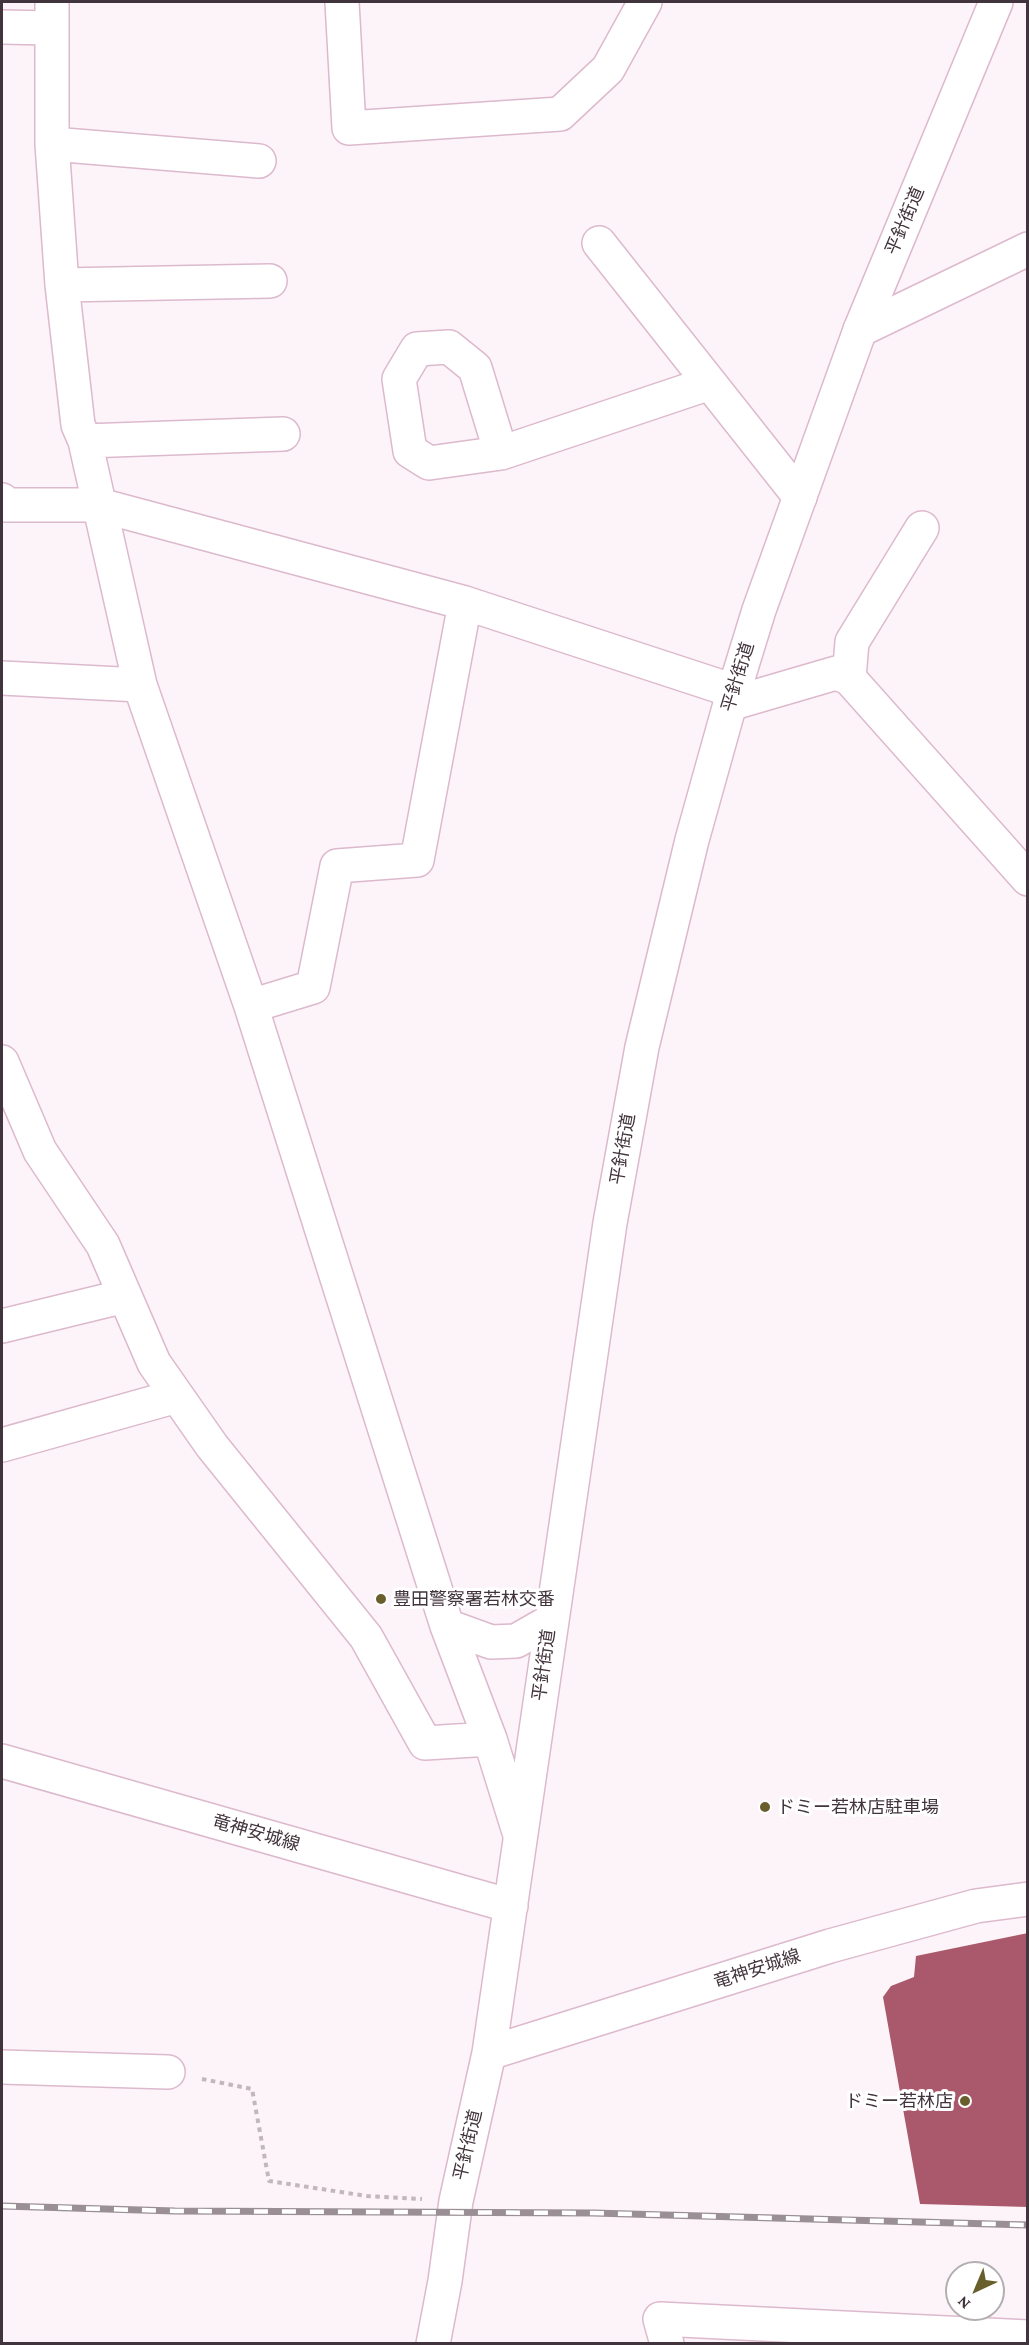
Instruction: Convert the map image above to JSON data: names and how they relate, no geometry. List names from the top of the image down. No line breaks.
{"streets":{"street":["平針街道","竜神安城線"]},"crossings":[["平針街道","竜神安城線"]],"places":["豊田警察署若林交番","ドミー若林店駐車場","ドミー若林店"],"north":"bottom left"}
